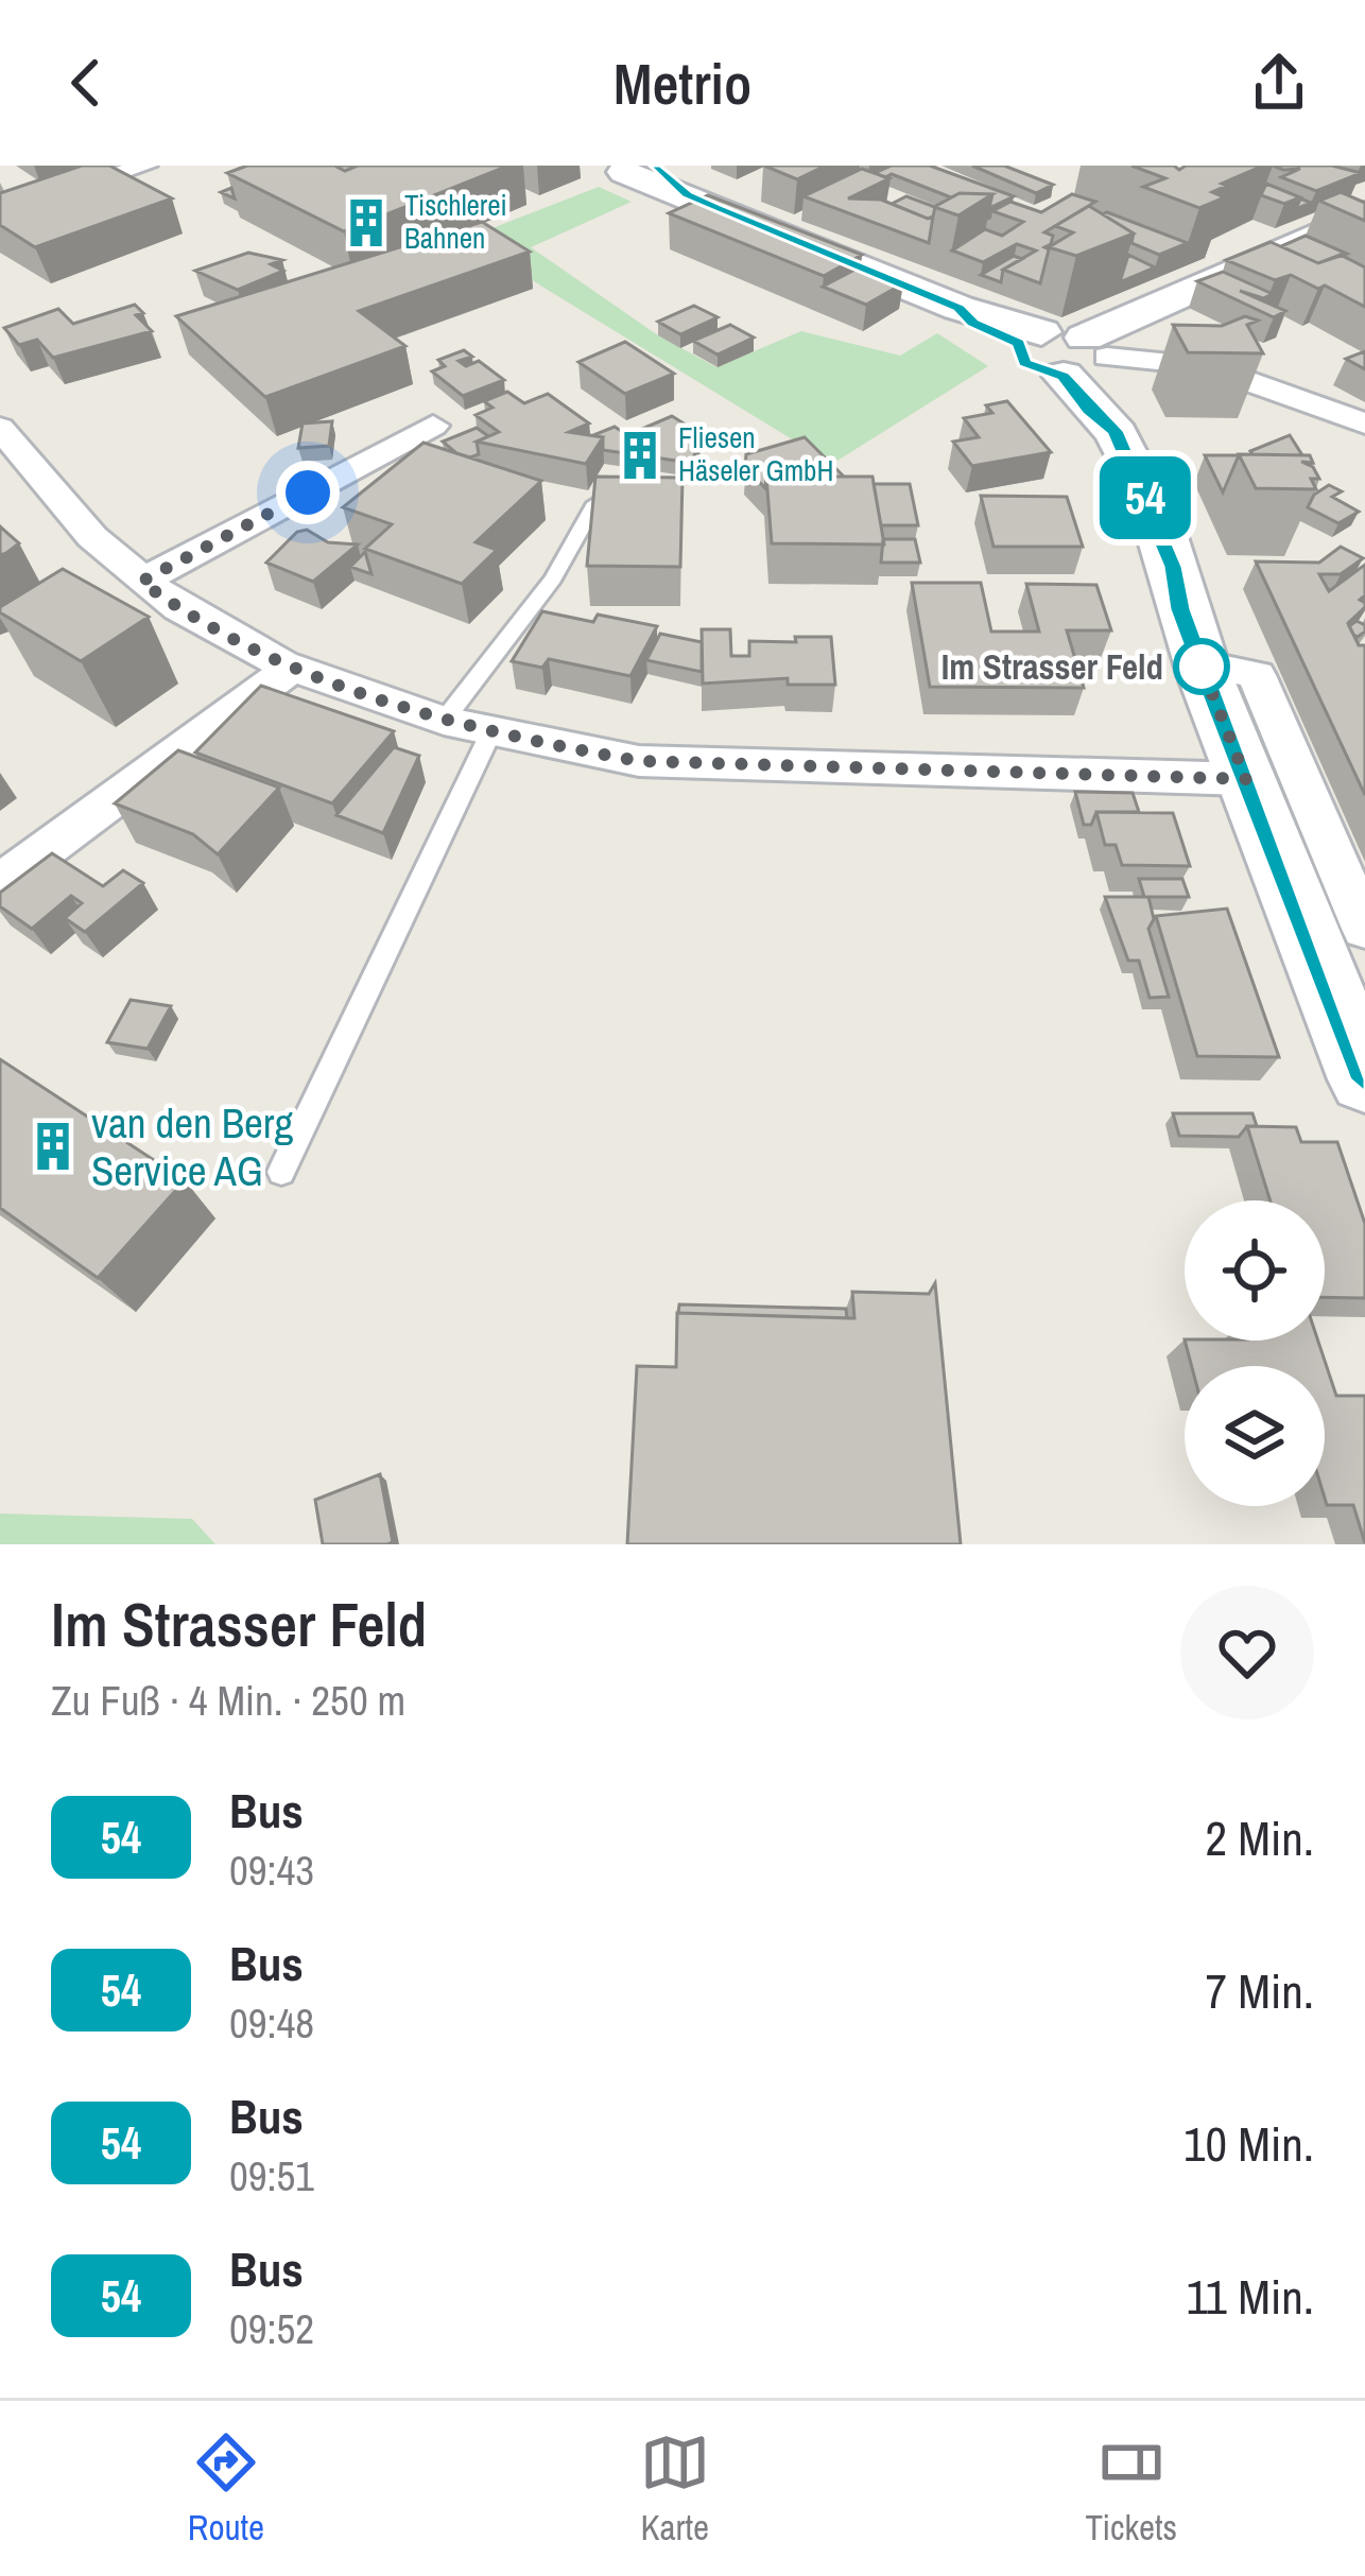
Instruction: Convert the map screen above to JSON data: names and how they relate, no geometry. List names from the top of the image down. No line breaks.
{"places":{"building":["Tischlerei Bahnen","Fliesen Häseler GmbH","van den Berg Service AG"],"other":["Im Strasser Feld"]},"lines":["bus line 54"],"page":{"header":"Metrio","on_map":"54","heading":["Im Strasser Feld","Zu Fuß · 4 Min. · 250 m"],"list":[{"mark":"54","name":"Bus","note":"09:43","value":"2 Min."},{"mark":"54","name":"Bus","note":"09:48","value":"7 Min."},{"mark":"54","name":"Bus","note":"09:51","value":"10 Min."},{"mark":"54","name":"Bus","note":"09:52","value":"11 Min."}],"tabs":["Route","Karte","Tickets"]}}
